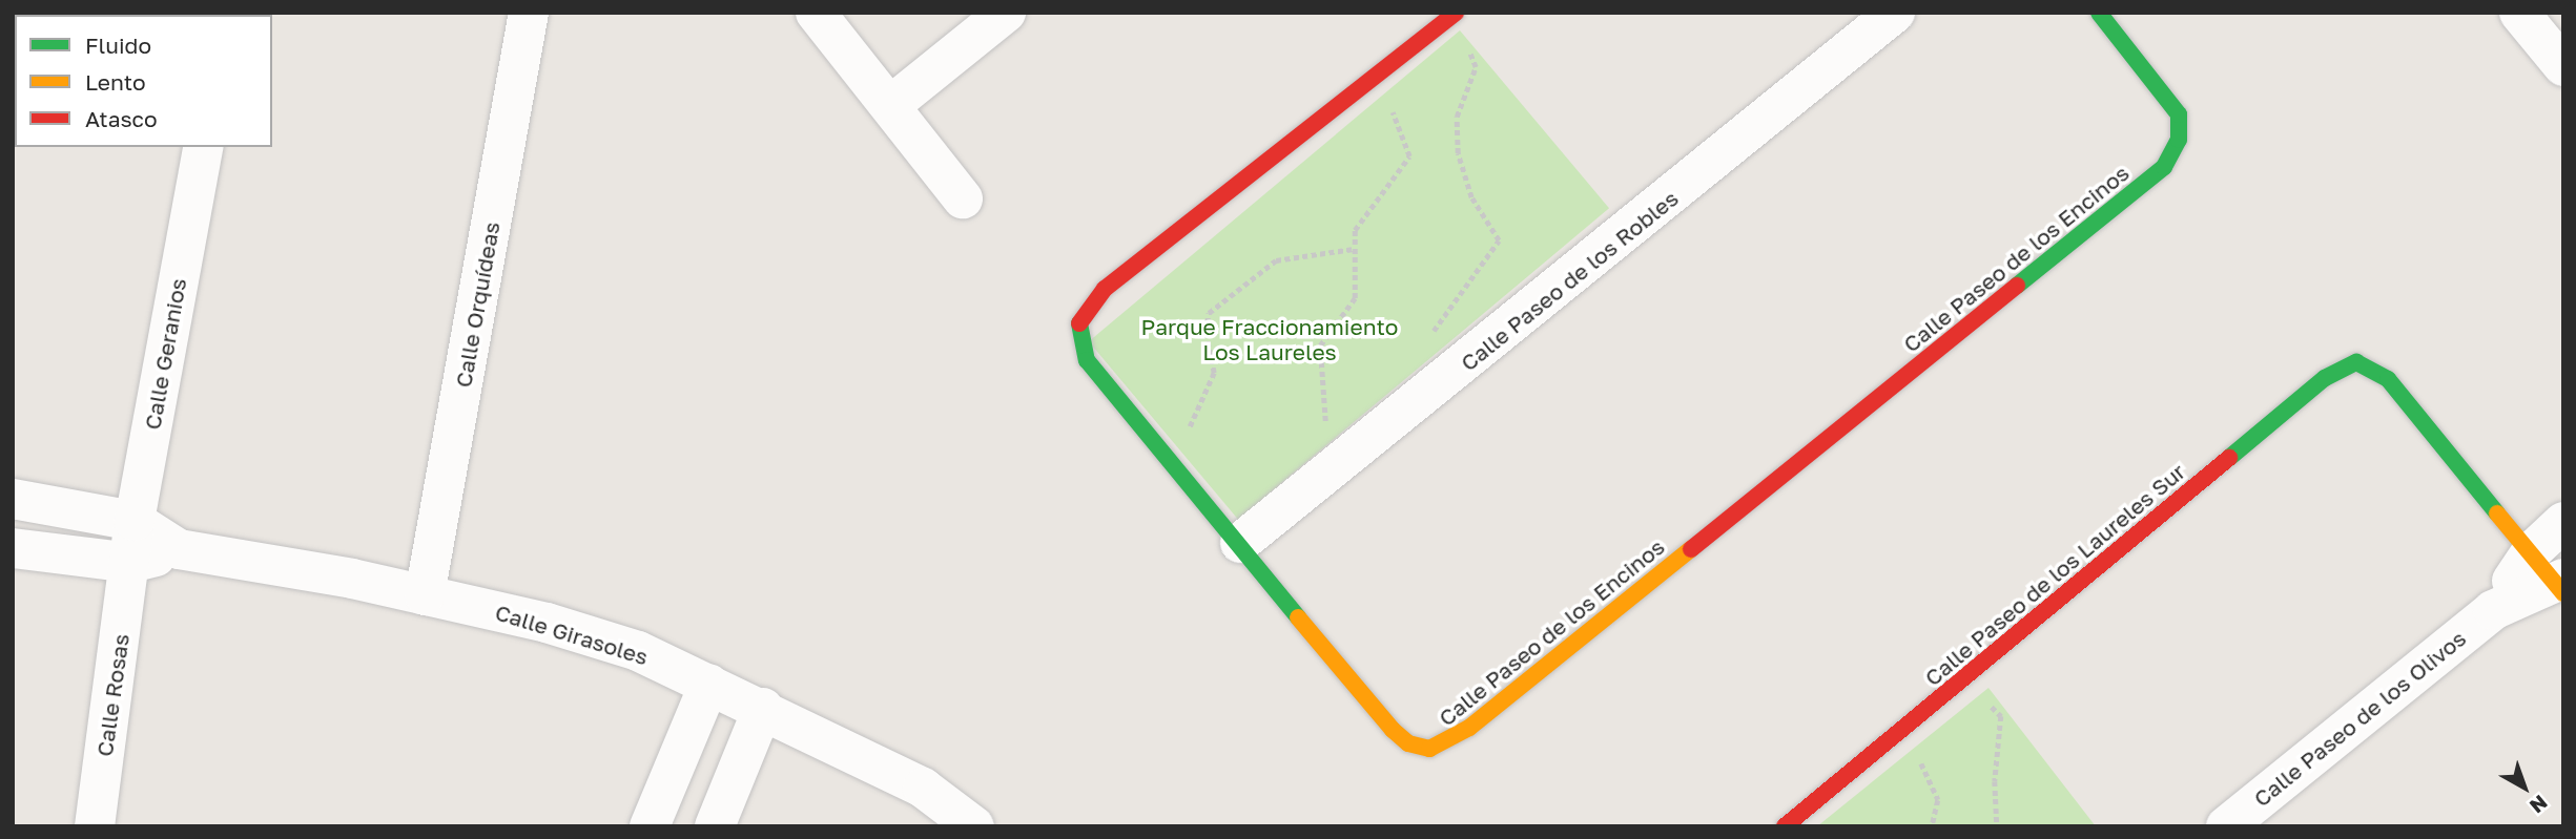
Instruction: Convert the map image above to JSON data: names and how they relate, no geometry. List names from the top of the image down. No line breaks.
{"streets":{"street":["Calle Paseo de los Encinos","Calle Paseo de los Robles","Calle Orquídeas","Calle Geranios","Calle Paseo de los Laureles Sur","Calle Girasoles","Calle Rosas","Calle Paseo de los Olivos"]},"crossings":[["Calle Paseo de los Encinos","Calle Paseo de los Robles"],["Calle Orquídeas","Calle Girasoles"],["Calle Geranios","Calle Girasoles"],["Calle Geranios","Calle Rosas"],["Calle Paseo de los Laureles Sur","Calle Paseo de los Olivos"],["Calle Girasoles","Calle Rosas"]],"parks":["Parque Fraccionamiento Los Laureles"],"legend":["Fluido","Lento","Atasco"],"north":"bottom right"}
